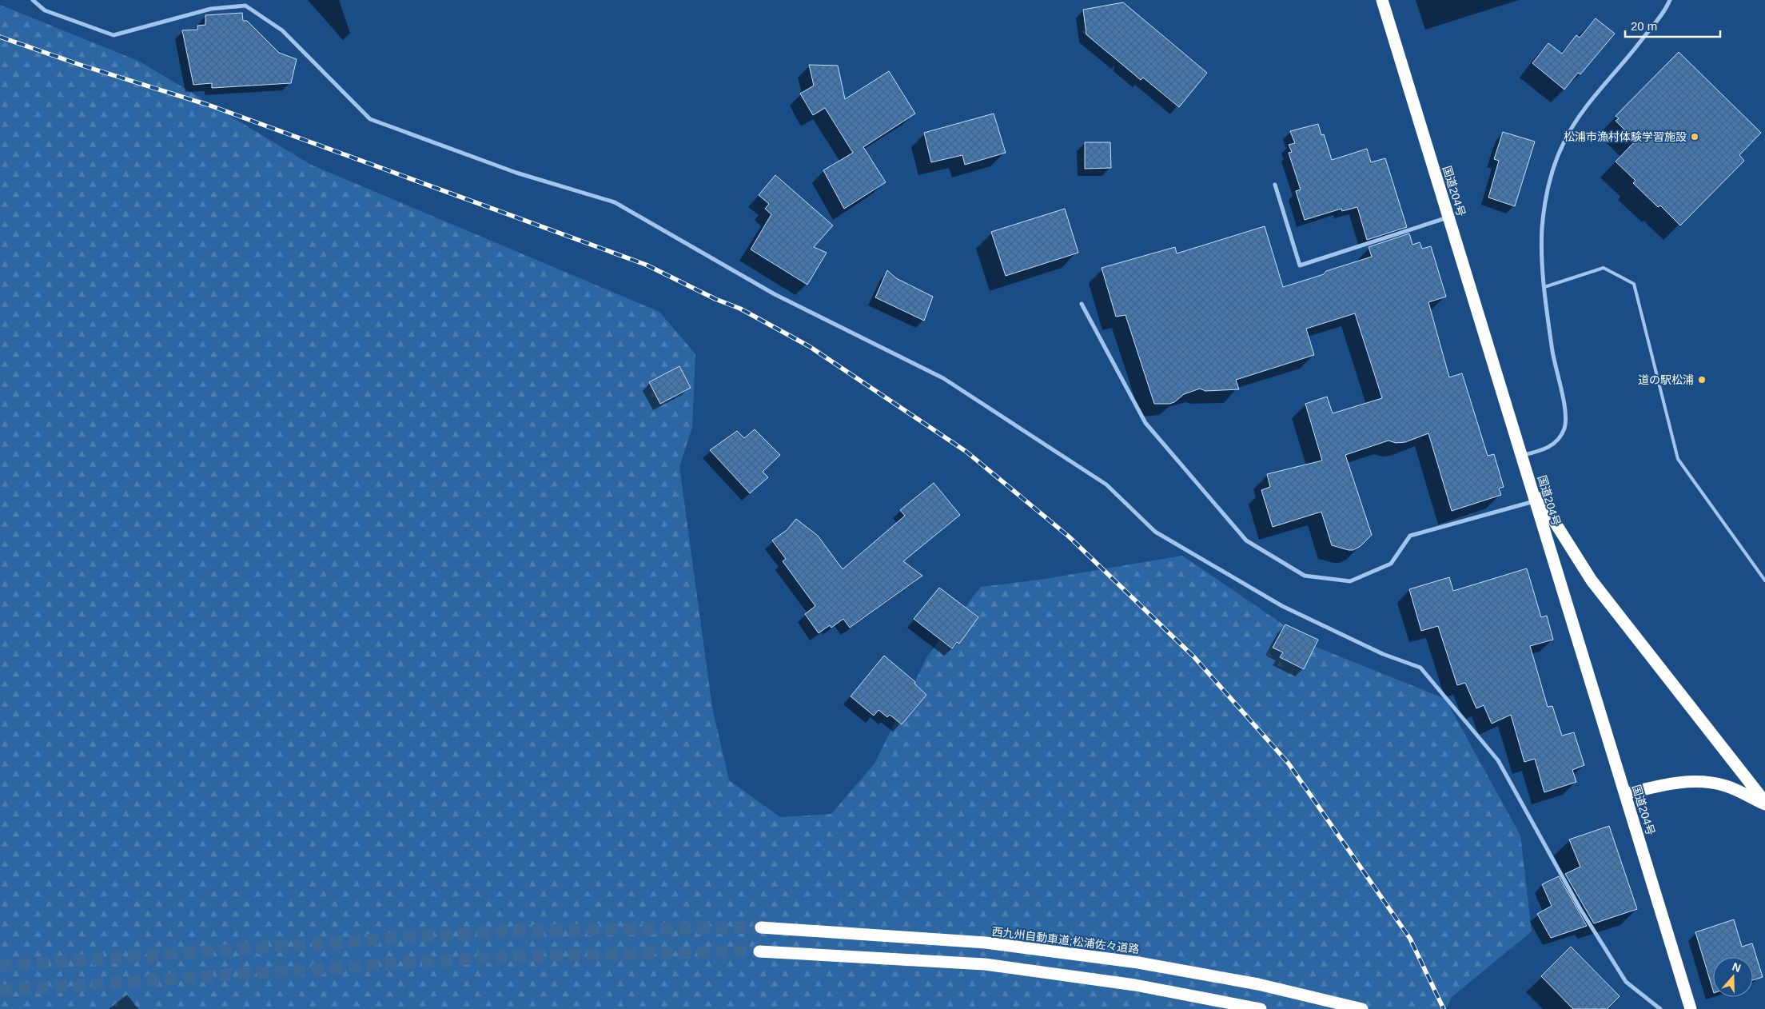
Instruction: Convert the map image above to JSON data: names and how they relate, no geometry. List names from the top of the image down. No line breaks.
{"streets":{"highway":["国道204号","西九州自動車道;松浦佐々道路"]},"places":["松浦市漁村体験学習施設","道の駅松浦"],"scale_bar":"20 m","north":"top"}
